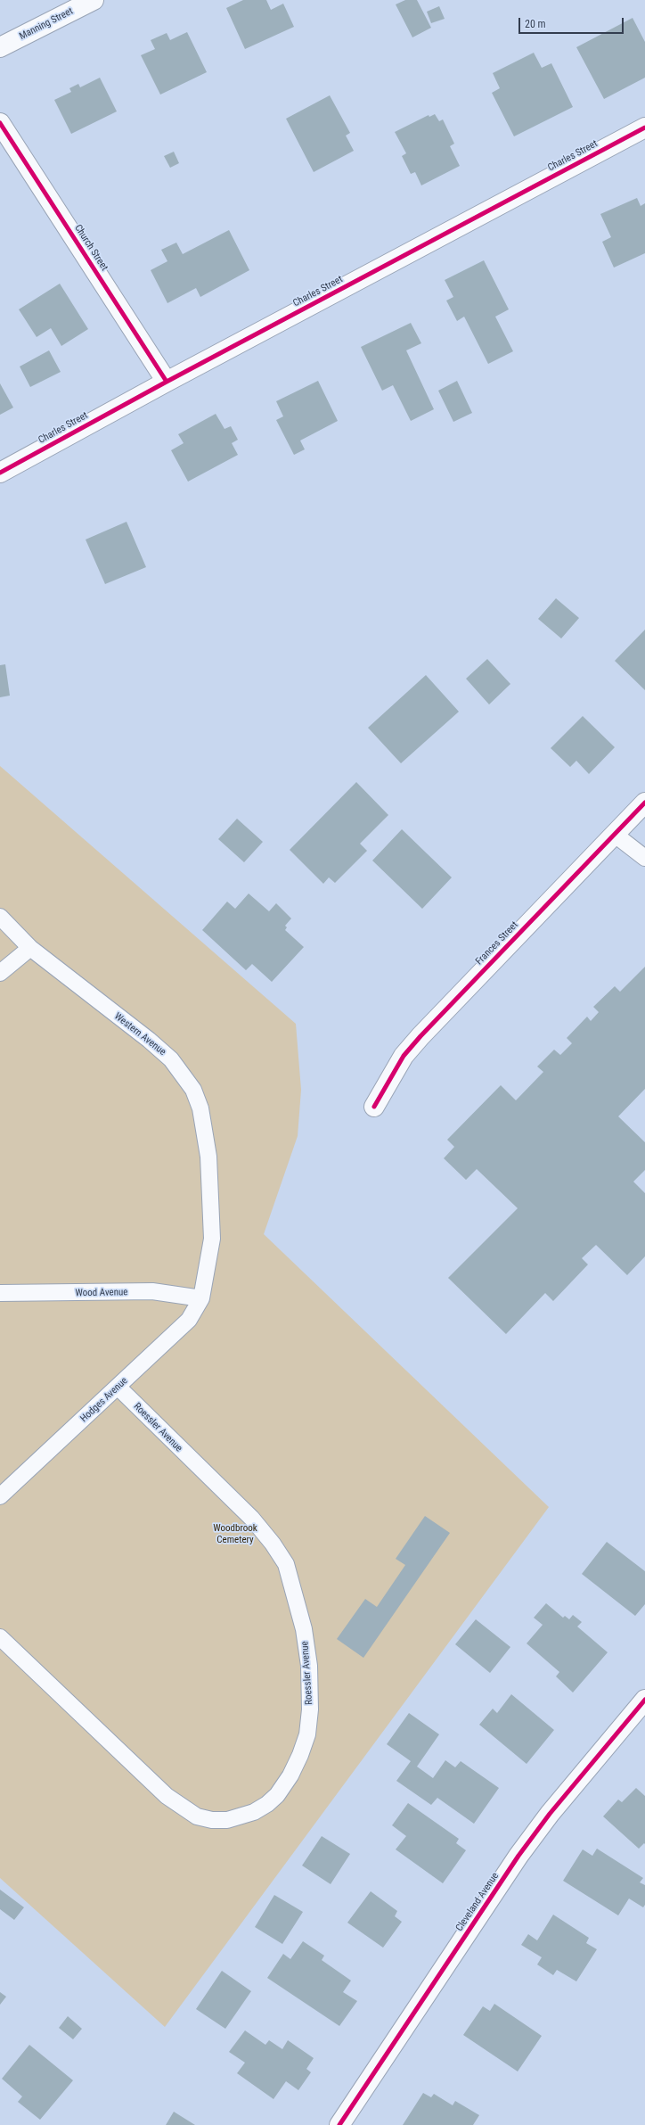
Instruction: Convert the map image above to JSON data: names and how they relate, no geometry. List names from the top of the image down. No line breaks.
{"streets":{"street":["Manning Street","Charles Street","Church Street","Frances Street","Cleveland Avenue"],"lane":["Western Avenue","Wood Avenue","Hodges Avenue","Roessler Avenue"]},"crossings":[["Charles Street","Church Street"],["Western Avenue","Wood Avenue"],["Western Avenue","Hodges Avenue"],["Wood Avenue","Hodges Avenue"],["Hodges Avenue","Roessler Avenue"]],"parks":["Woodbrook Cemetery"],"scale_bar":"20 m"}
